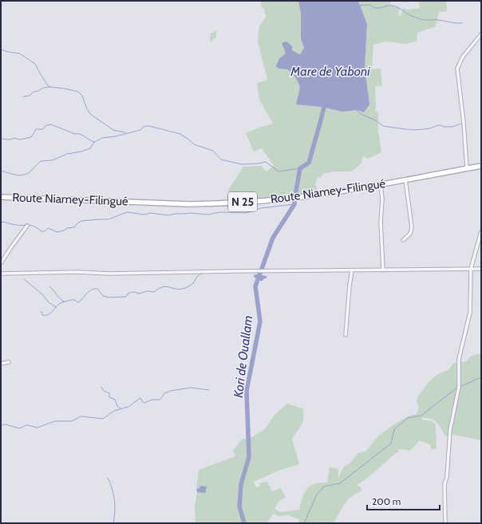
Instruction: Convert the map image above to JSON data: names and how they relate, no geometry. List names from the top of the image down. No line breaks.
{"streets":{"main road":["Route Niamey-Filingué","N 25"]},"water":["Mare de Yaboni","Kori de Ouallam"],"scale_bar":"200 m"}
